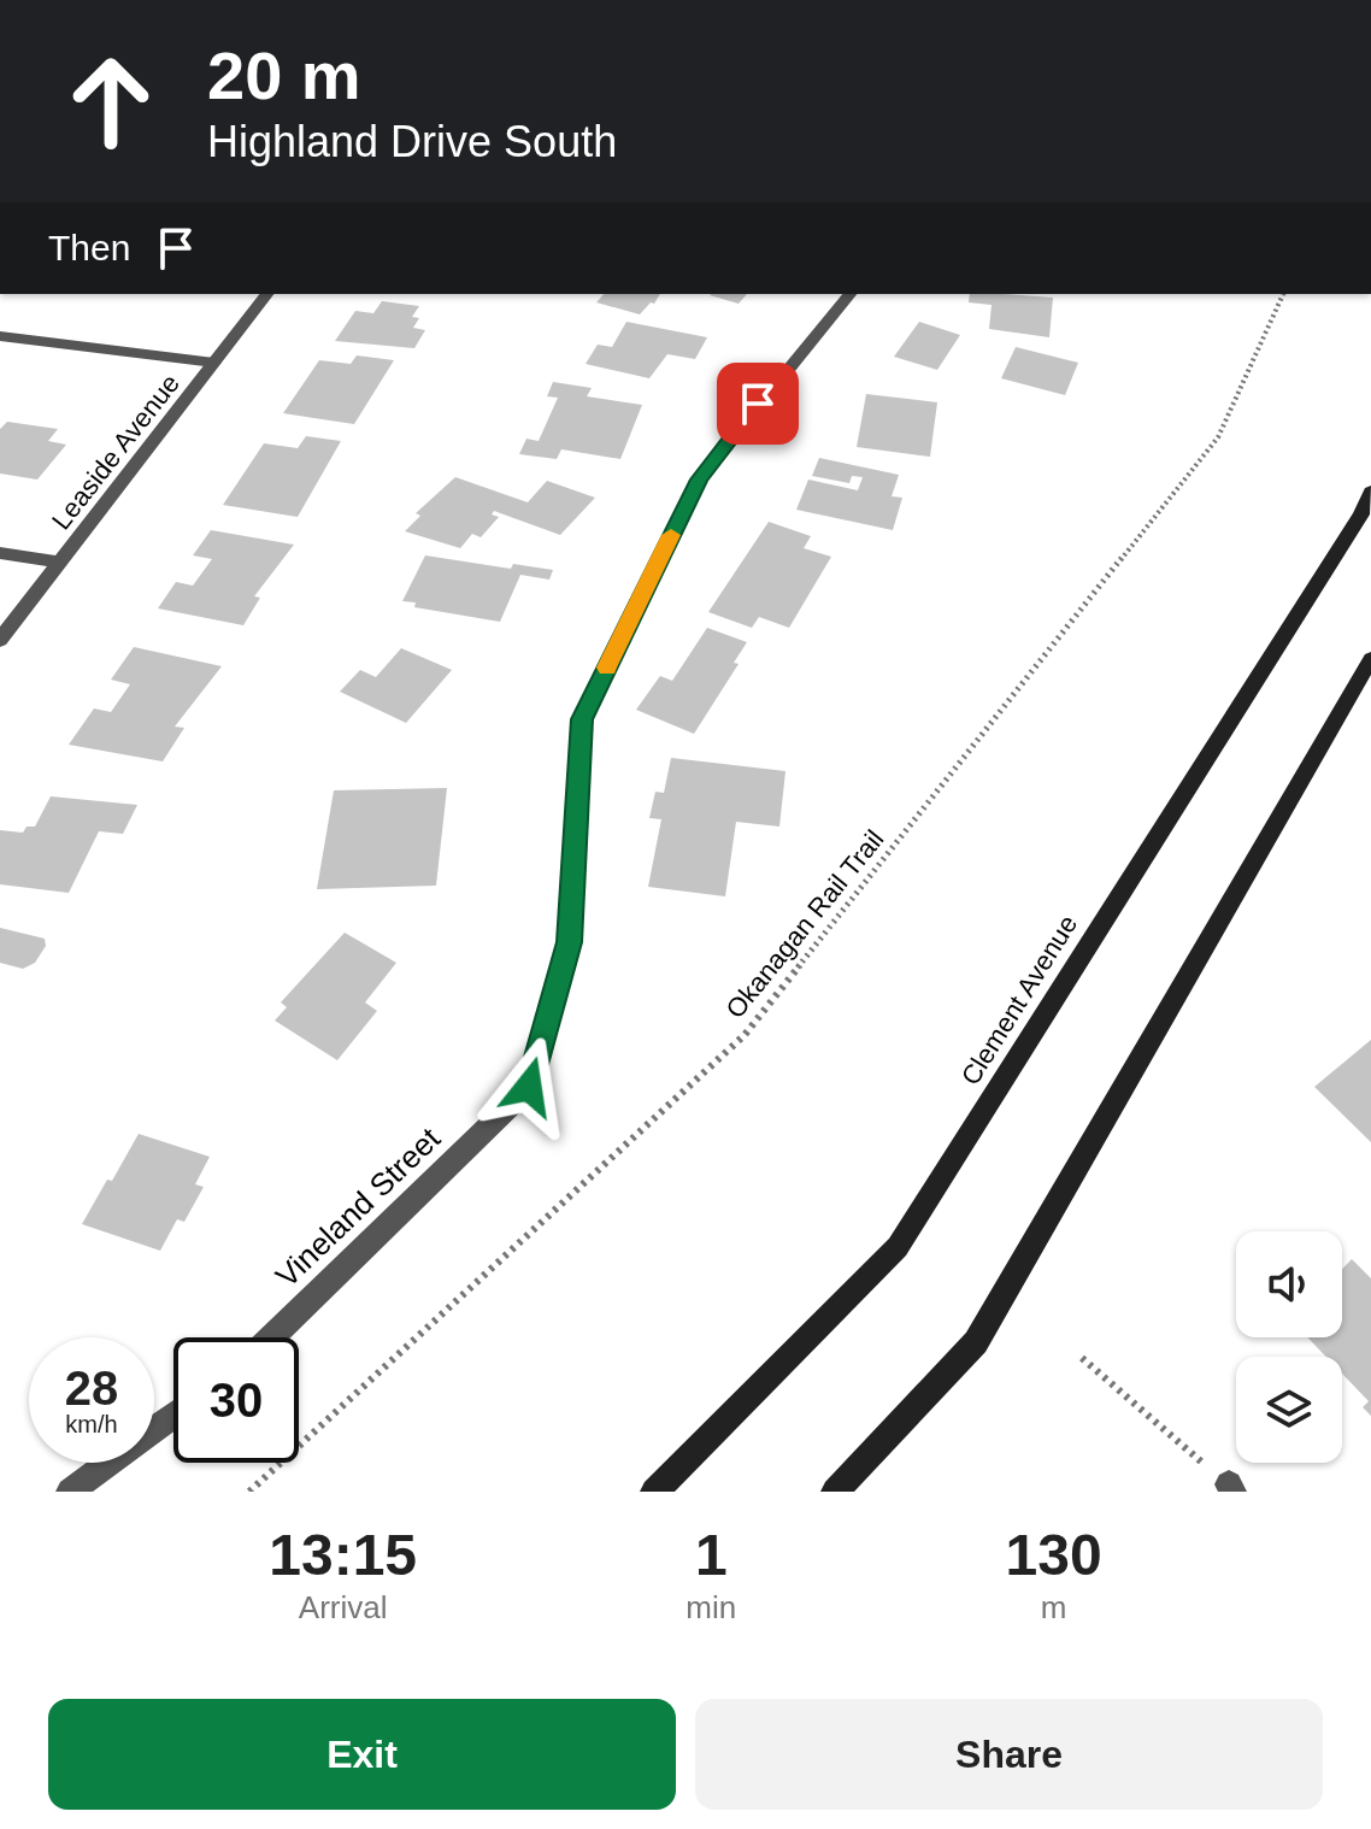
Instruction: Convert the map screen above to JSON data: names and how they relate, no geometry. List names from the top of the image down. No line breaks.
{"streets":{"main road":["Clement Avenue"],"street":["Leaside Avenue","Vineland Street"],"path":["Okanagan Rail Trail"]},"page":{"turn":["20 m","Highland Drive South"],"then":"Then","speed":"28 km/h","limit":"30","eta":["13:15","Arrival","1","min","130","m"],"buttons":["Exit","Share"]}}
